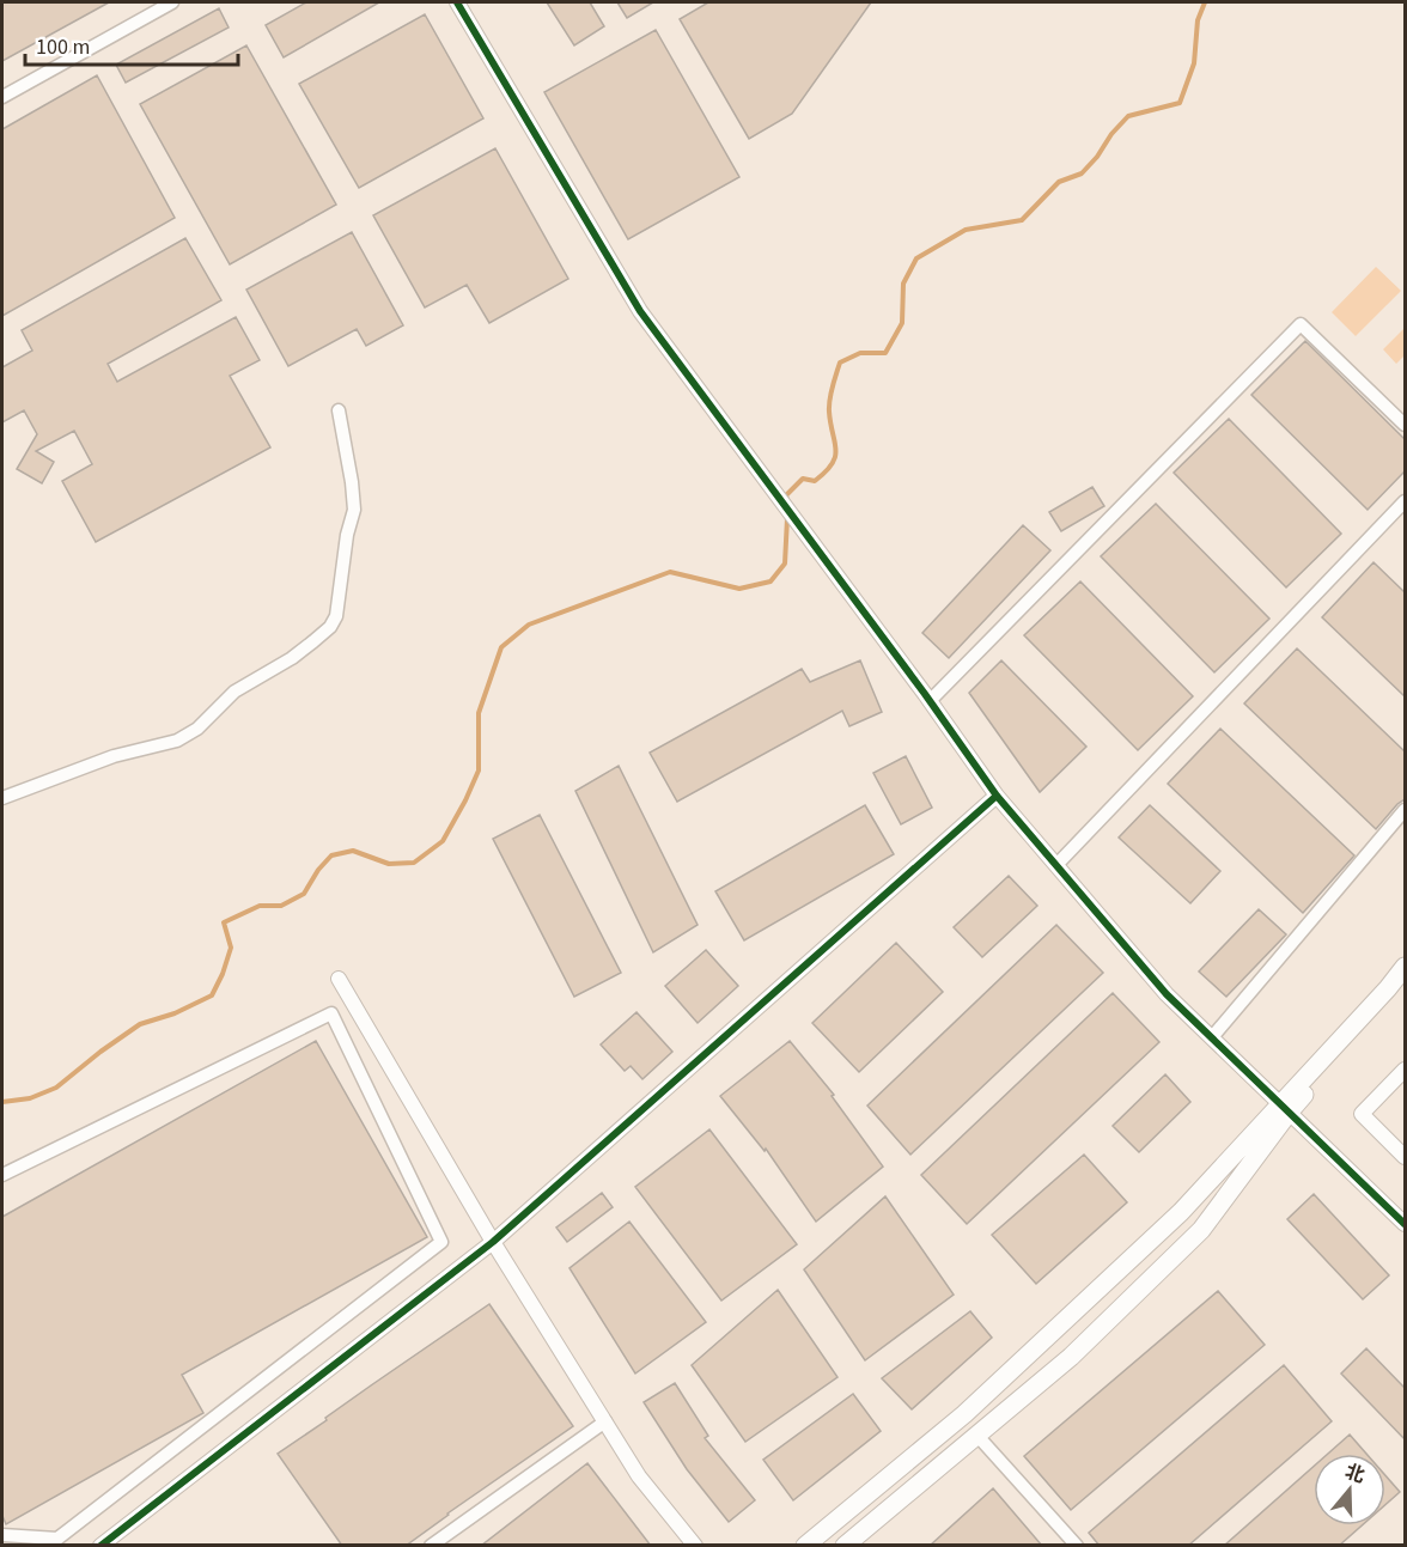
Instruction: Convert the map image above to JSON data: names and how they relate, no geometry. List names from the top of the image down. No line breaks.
{"scale_bar":"100 m","north":"top"}
